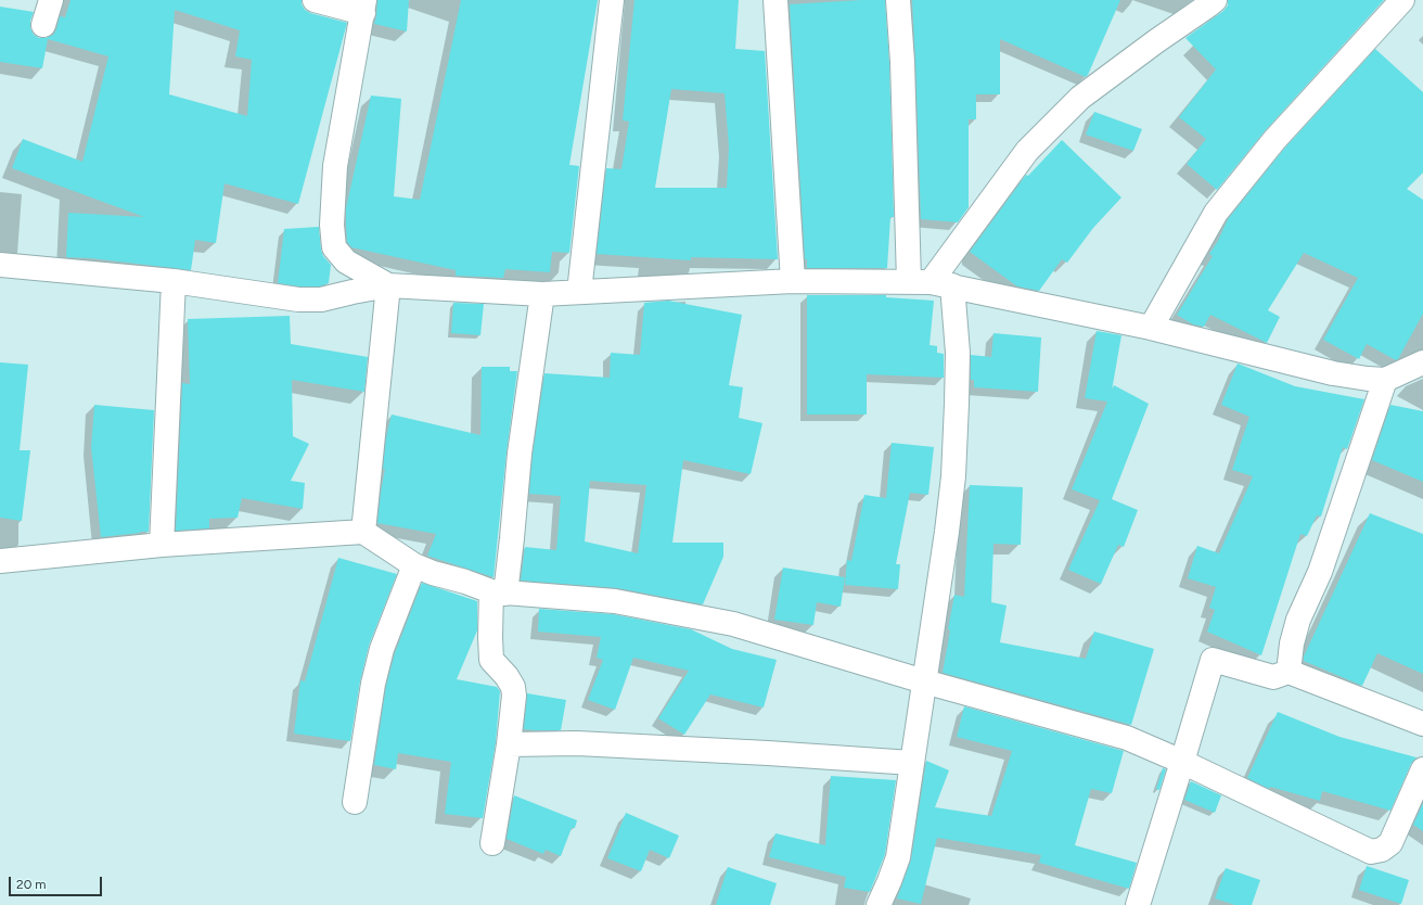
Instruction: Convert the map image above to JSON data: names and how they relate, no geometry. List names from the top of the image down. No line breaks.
{"scale_bar":"20 m"}
